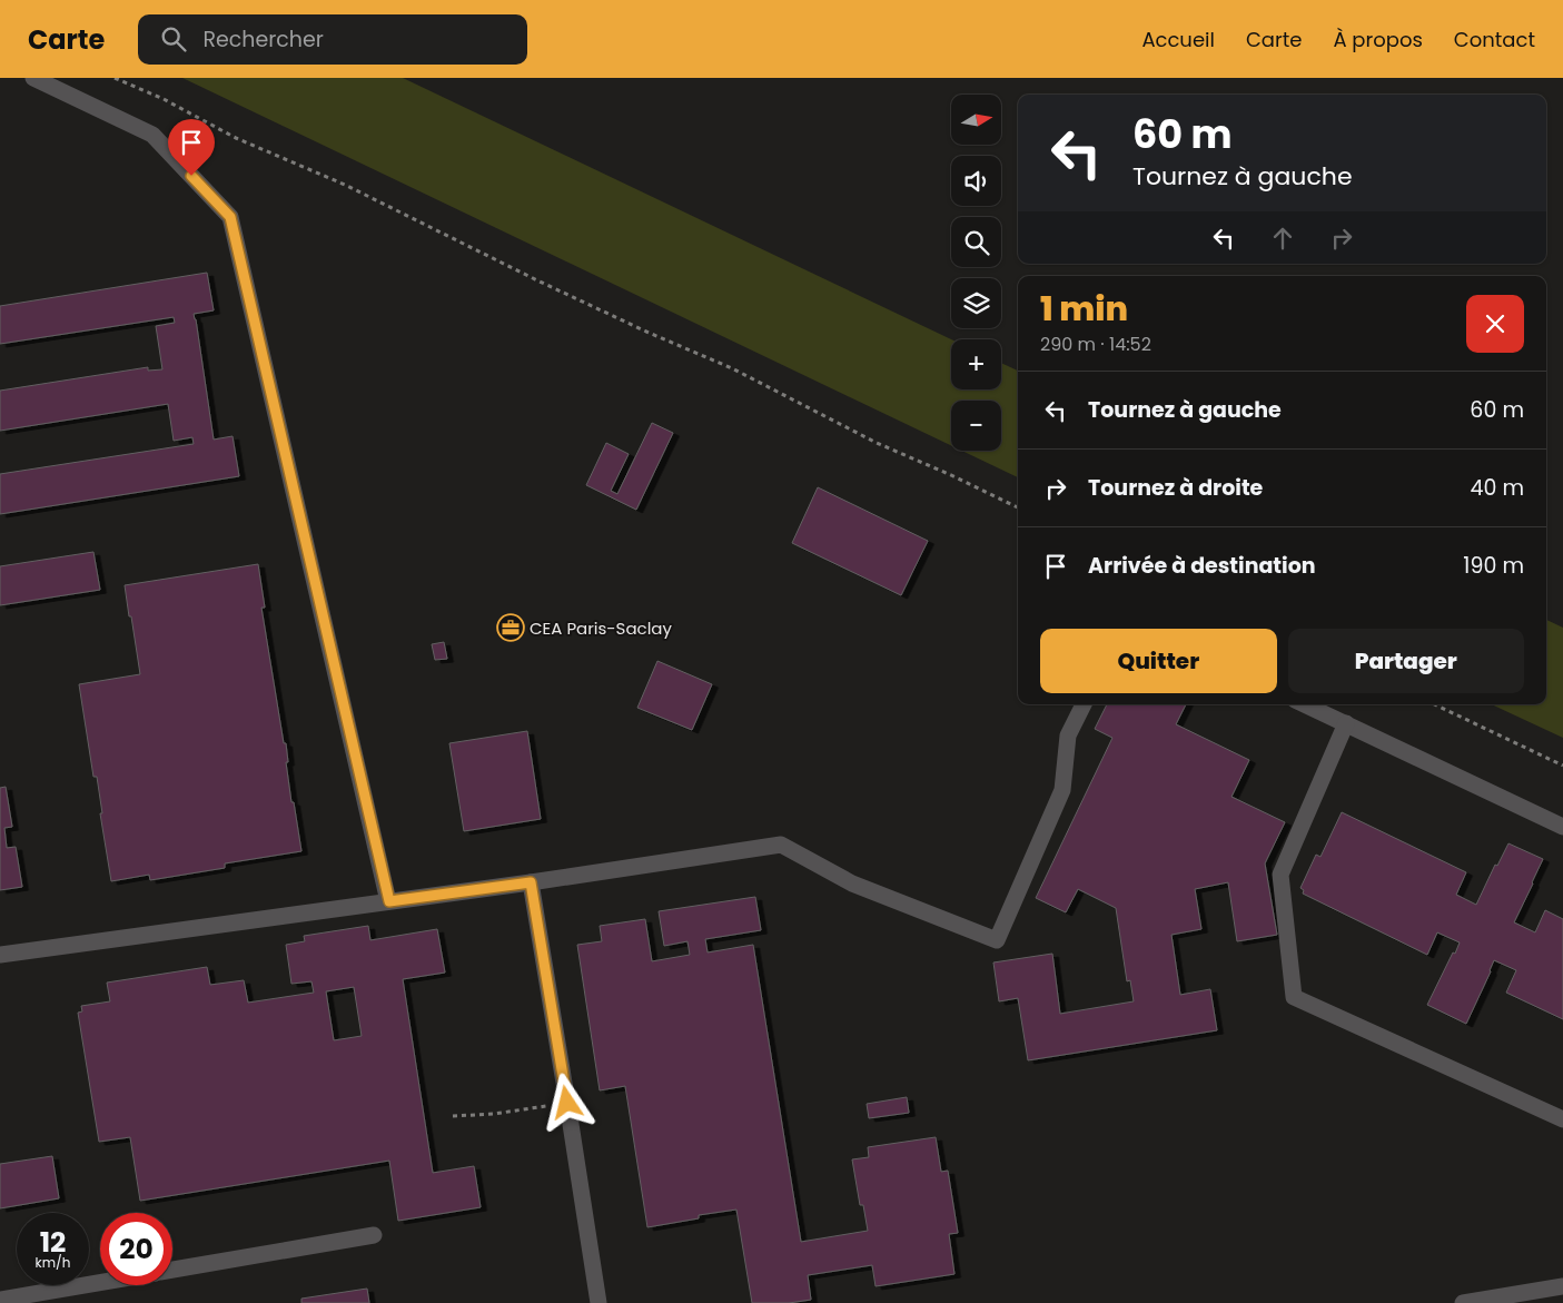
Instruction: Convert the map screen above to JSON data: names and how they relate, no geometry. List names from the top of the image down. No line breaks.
{"places":{"office":["CEA Paris-Saclay"]},"north":"right","page":{"header":"Carte","search":"Rechercher","nav":["Accueil","Carte","À propos","Contact"],"map_buttons":["+","−"],"turn":["60 m","Tournez à gauche"],"heading":["1 min","290 m · 14:52"],"list":[{"name":"Tournez à gauche","value":"60 m"},{"name":"Tournez à droite","value":"40 m"},{"name":"Arrivée à destination","value":"190 m"}],"buttons":["Quitter","Partager"],"speed":"12 km/h","limit":"20"}}
